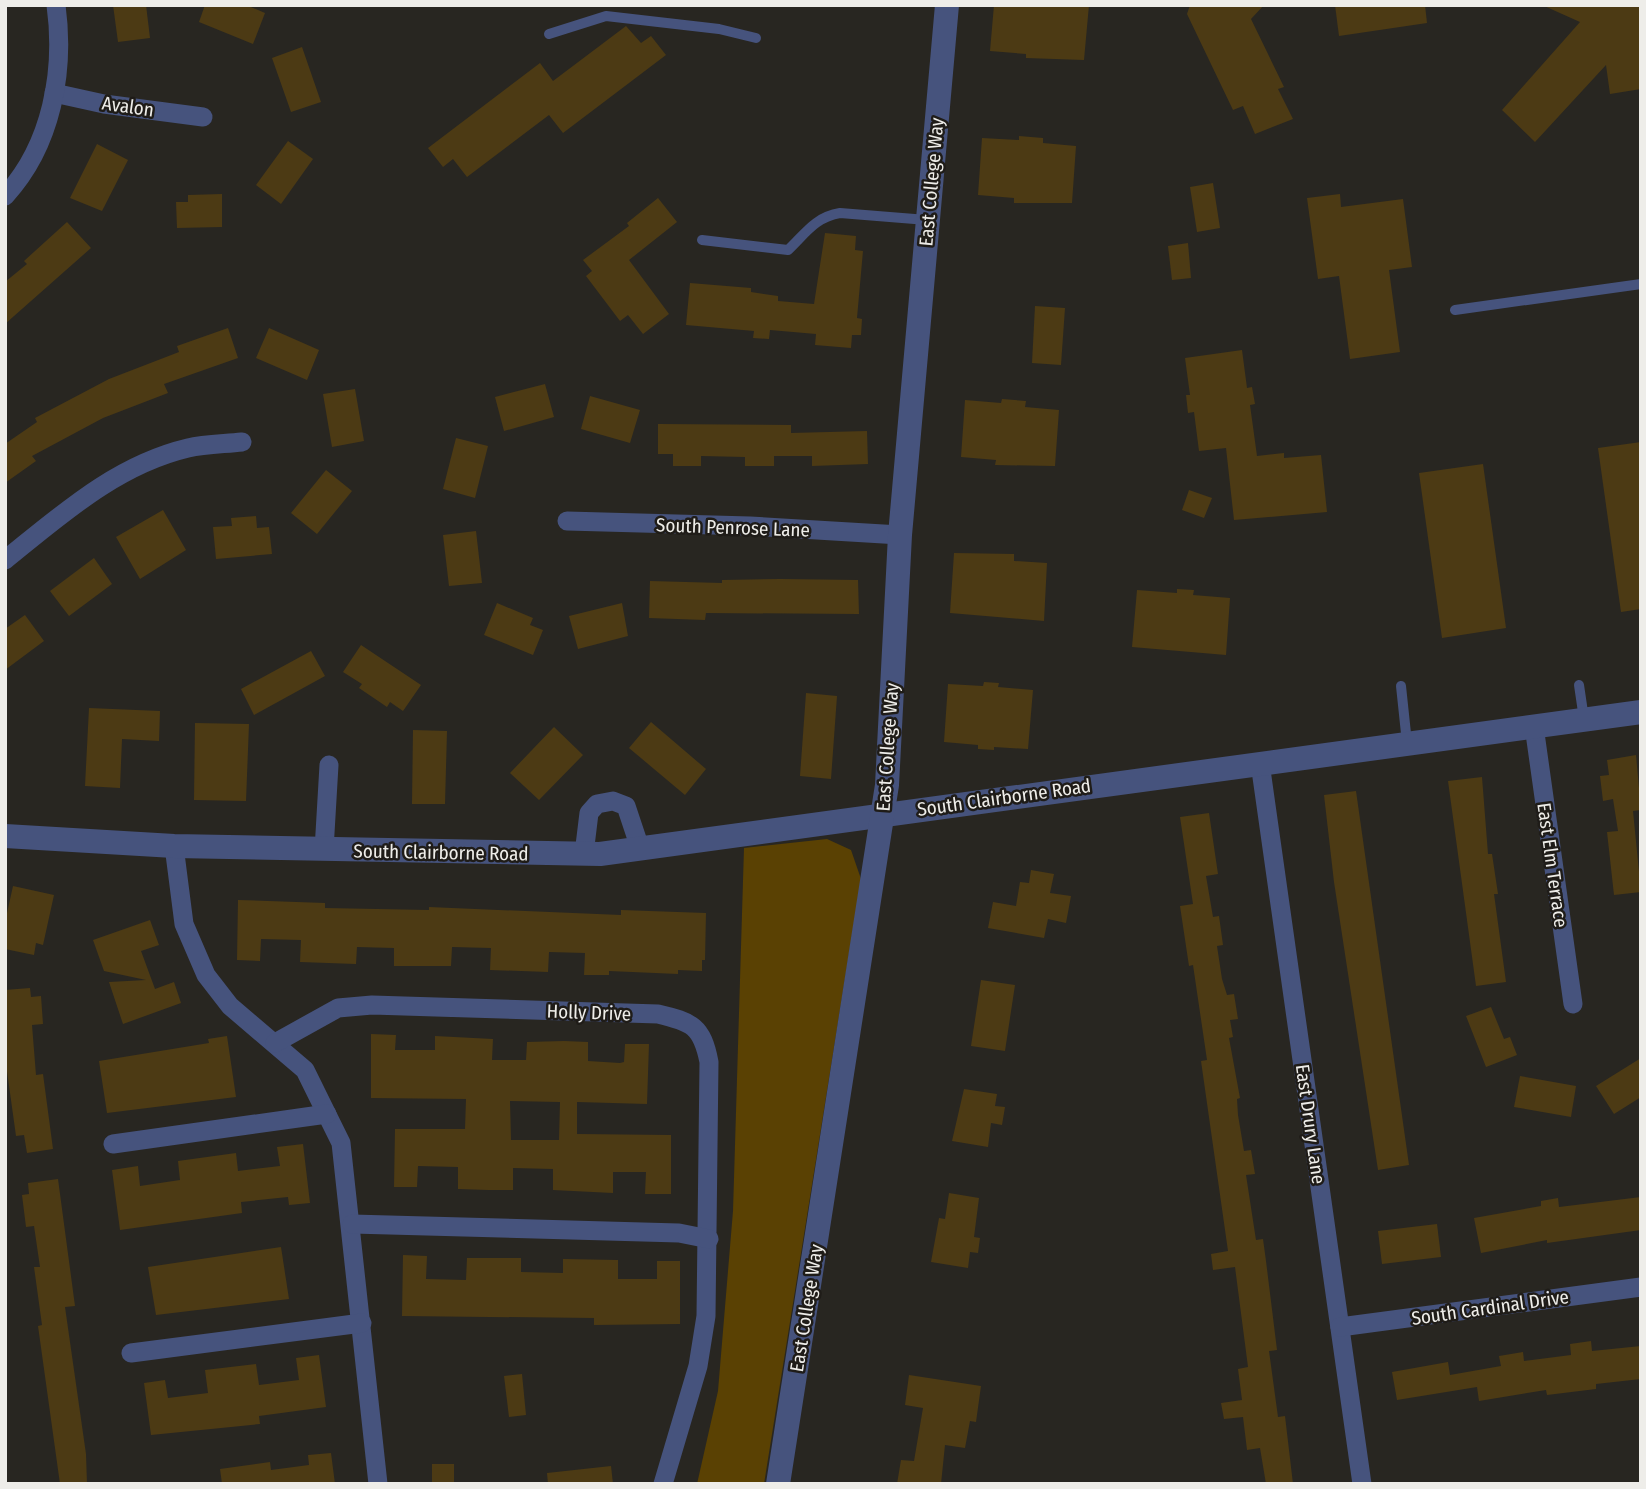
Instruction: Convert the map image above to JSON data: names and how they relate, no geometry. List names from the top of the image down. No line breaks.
{"streets":{"street":["Avalon","East College Way","South Penrose Lane","South Clairborne Road","East Elm Terrace","Holly Drive","East Drury Lane","South Cardinal Drive"]},"crossings":[["East College Way","South Penrose Lane"],["East College Way","South Clairborne Road"],["South Clairborne Road","East Elm Terrace"],["South Clairborne Road","East Drury Lane"],["East Drury Lane","South Cardinal Drive"]]}
